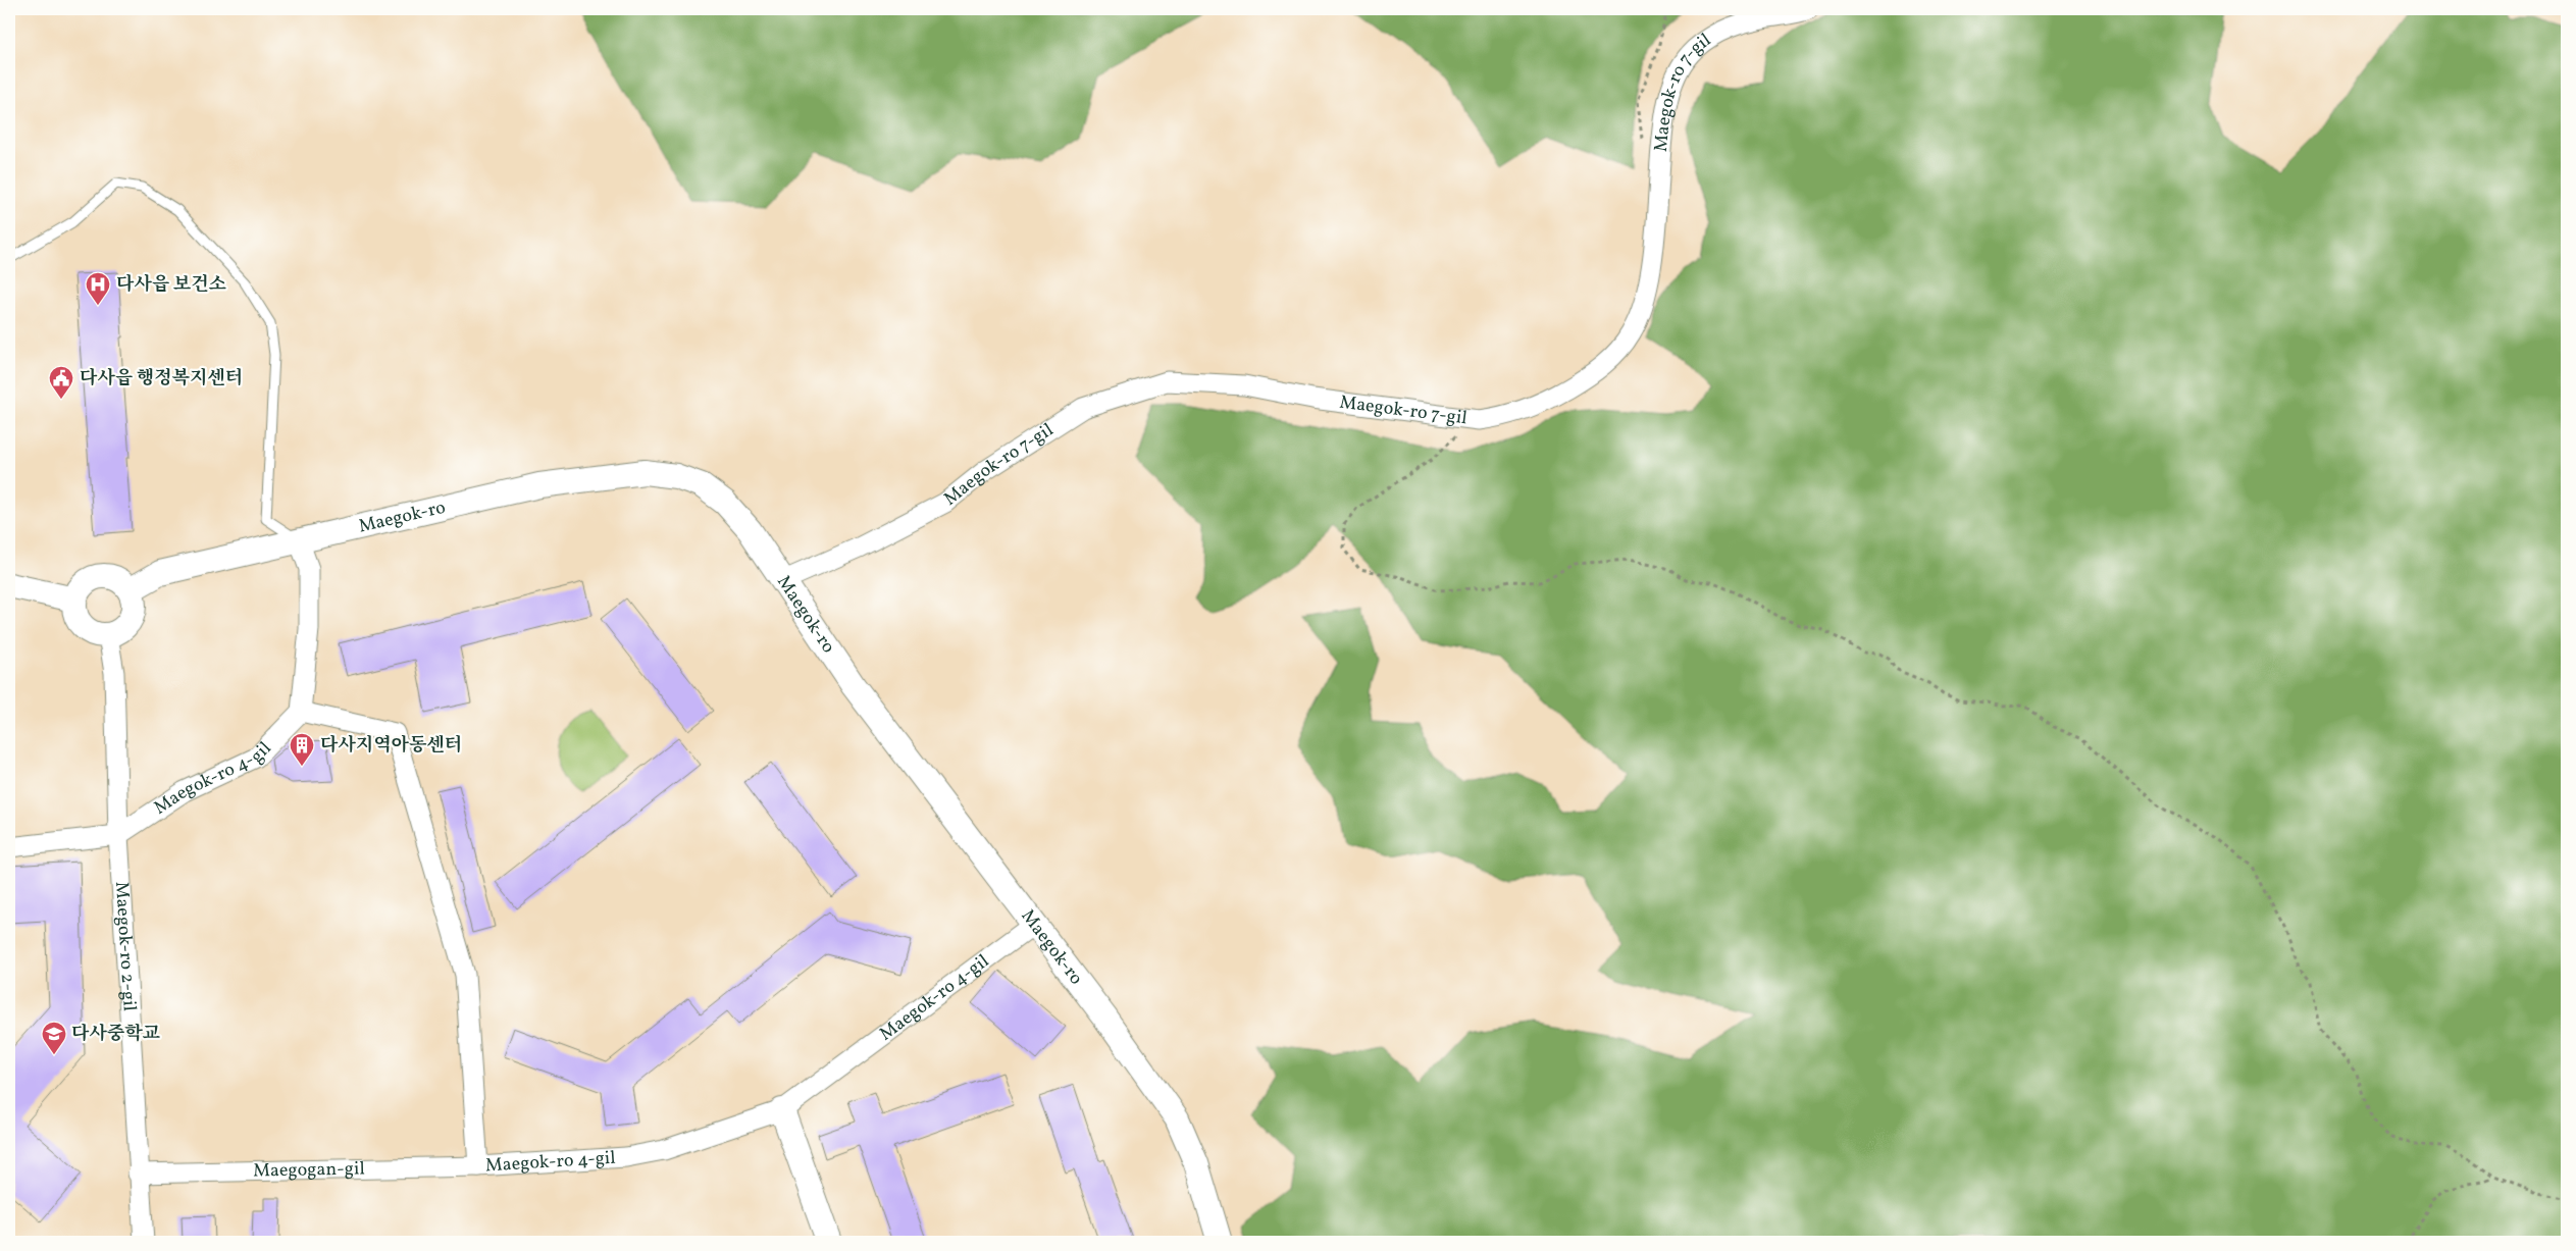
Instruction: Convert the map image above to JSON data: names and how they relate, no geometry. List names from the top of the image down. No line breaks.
{"streets":{"street":["Maegok-ro 7-gil","Maegok-ro","Maegok-ro 4-gil","Maegok-ro 2-gil","Maegogan-gil"]},"crossings":[["Maegok-ro 7-gil","Maegok-ro"],["Maegok-ro","Maegok-ro 4-gil"],["Maegok-ro","Maegok-ro 2-gil"],["Maegok-ro 4-gil","Maegok-ro 2-gil"],["Maegok-ro 4-gil","Maegogan-gil"],["Maegok-ro 2-gil","Maegogan-gil"]],"places":{"hospital":["다사읍 보건소"],"public building":["다사읍 행정복지센터"],"building":["다사지역아동센터"],"school or university":["다사중학교"]}}
